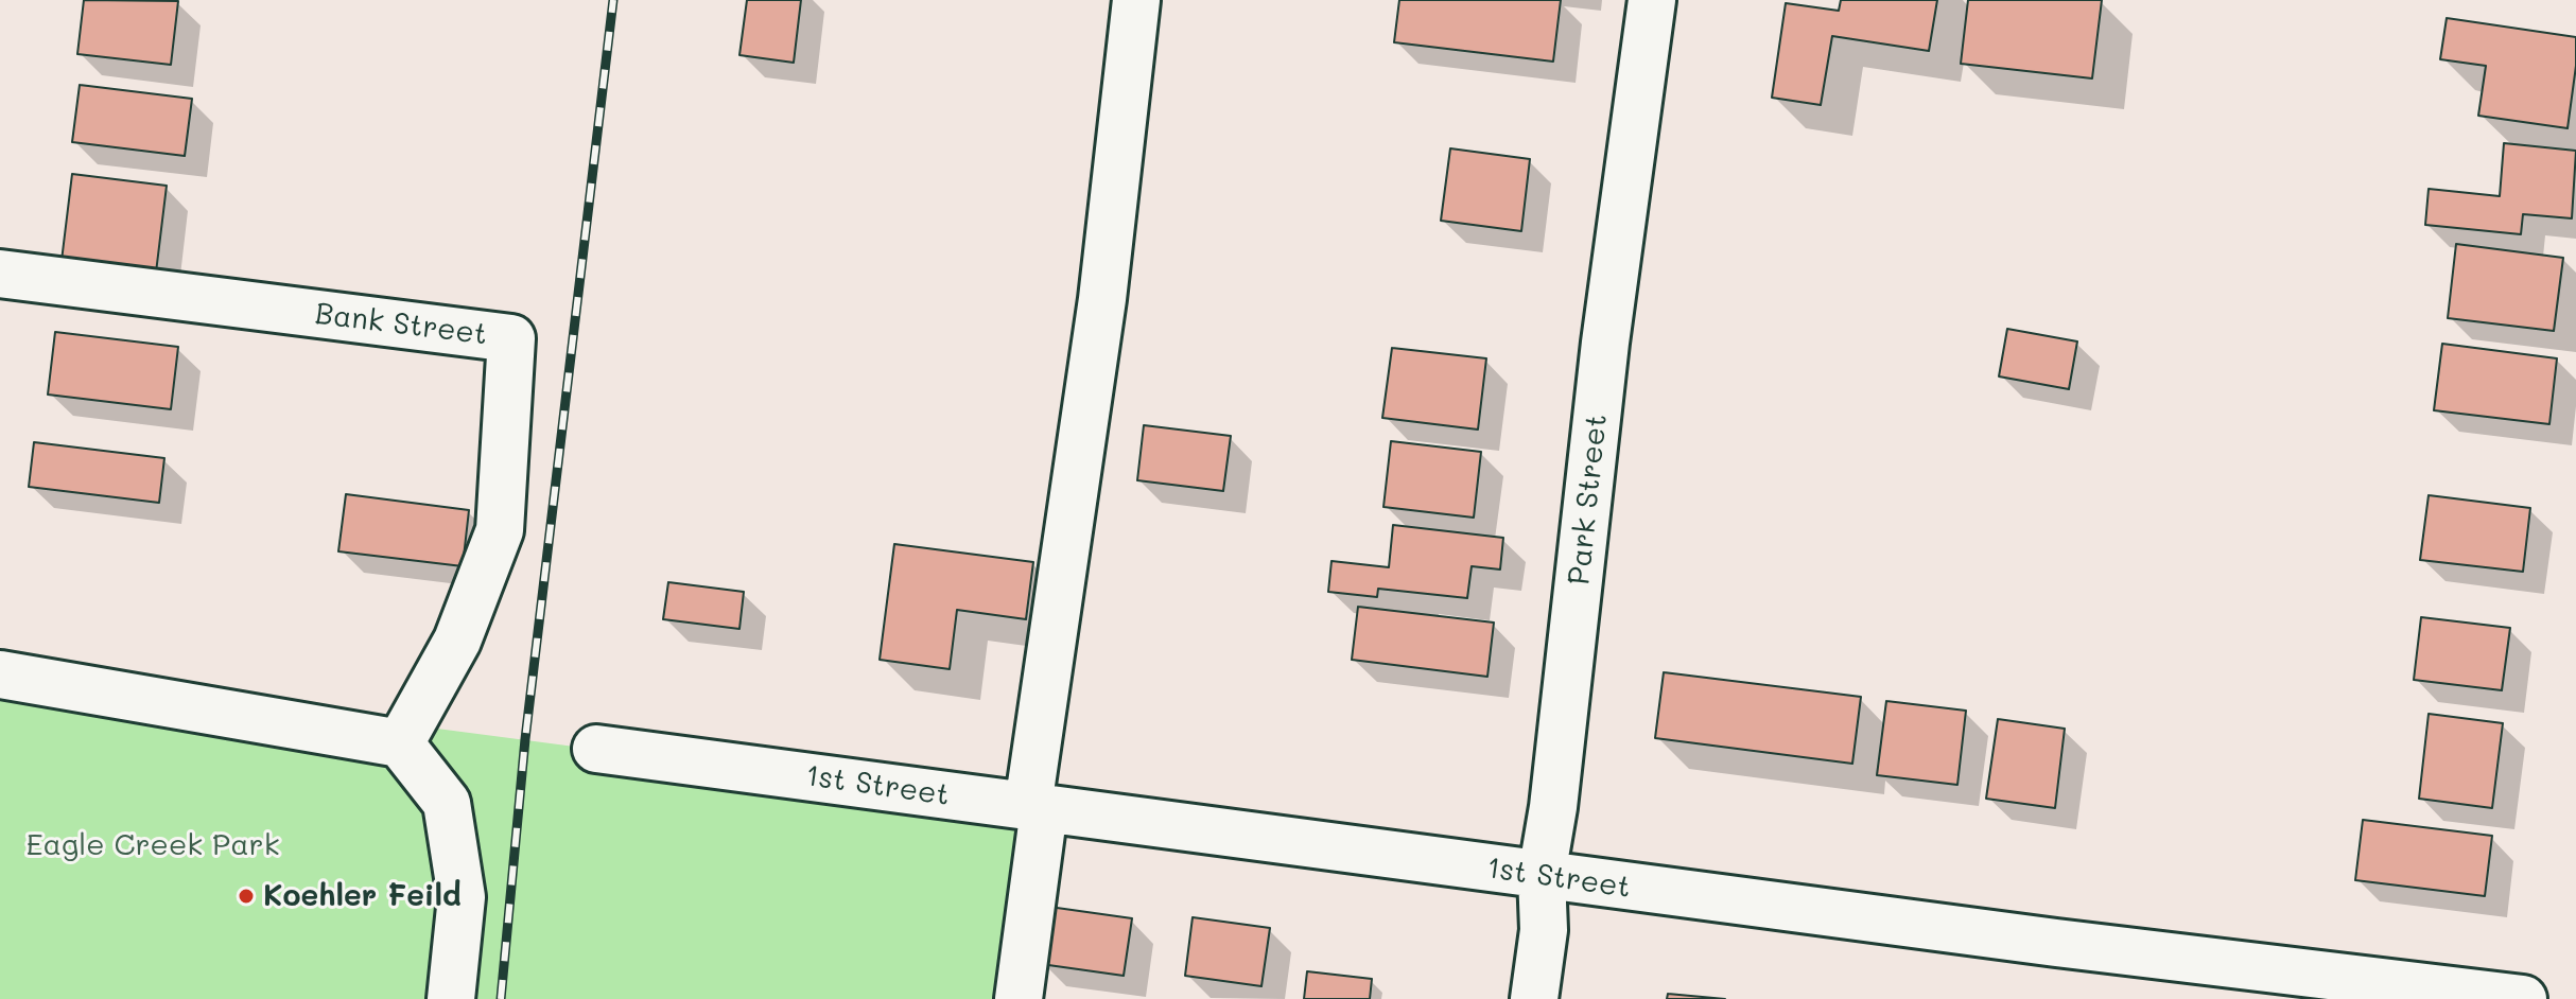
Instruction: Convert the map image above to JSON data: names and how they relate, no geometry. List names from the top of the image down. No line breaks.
{"streets":{"street":["Bank Street","Park Street","1st Street"]},"crossings":[["Park Street","1st Street"]],"parks":["Eagle Creek Park"],"places":["Koehler Feild"]}
